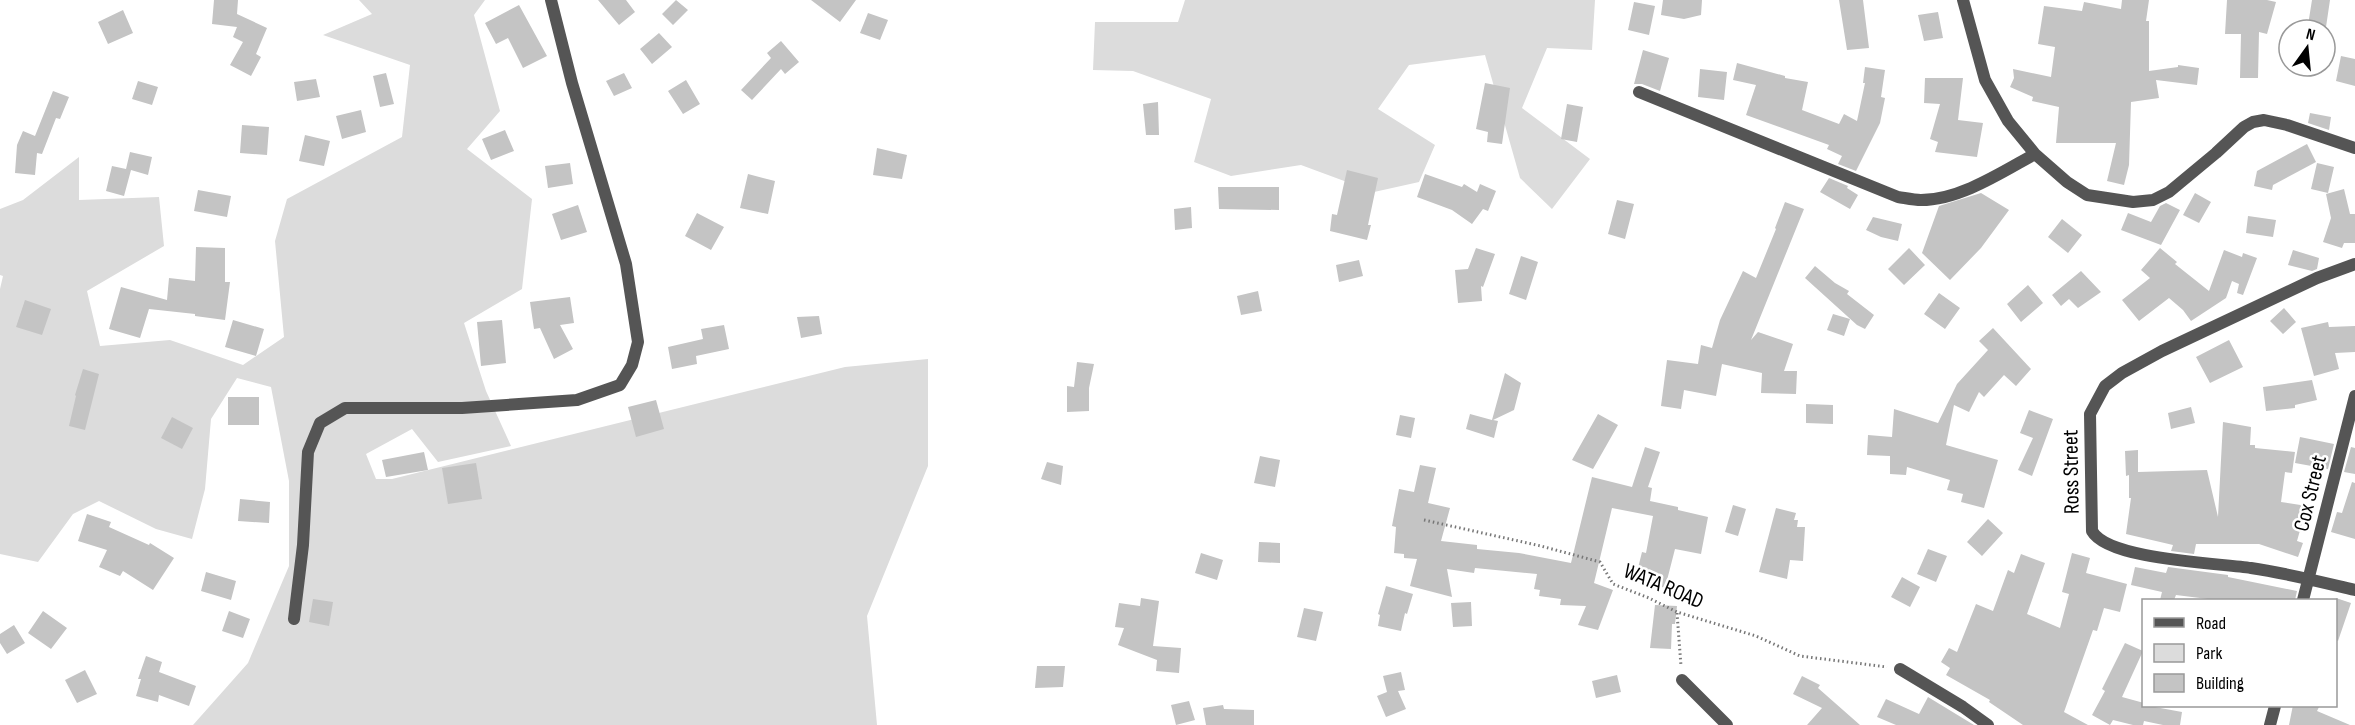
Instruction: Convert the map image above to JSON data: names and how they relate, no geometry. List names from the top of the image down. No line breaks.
{"streets":{"street":["Ross Street","Cox Street"],"path":["WATA ROAD"]},"crossings":[["Ross Street","Cox Street"]],"legend":["Road","Park","Building"],"north":"top"}
